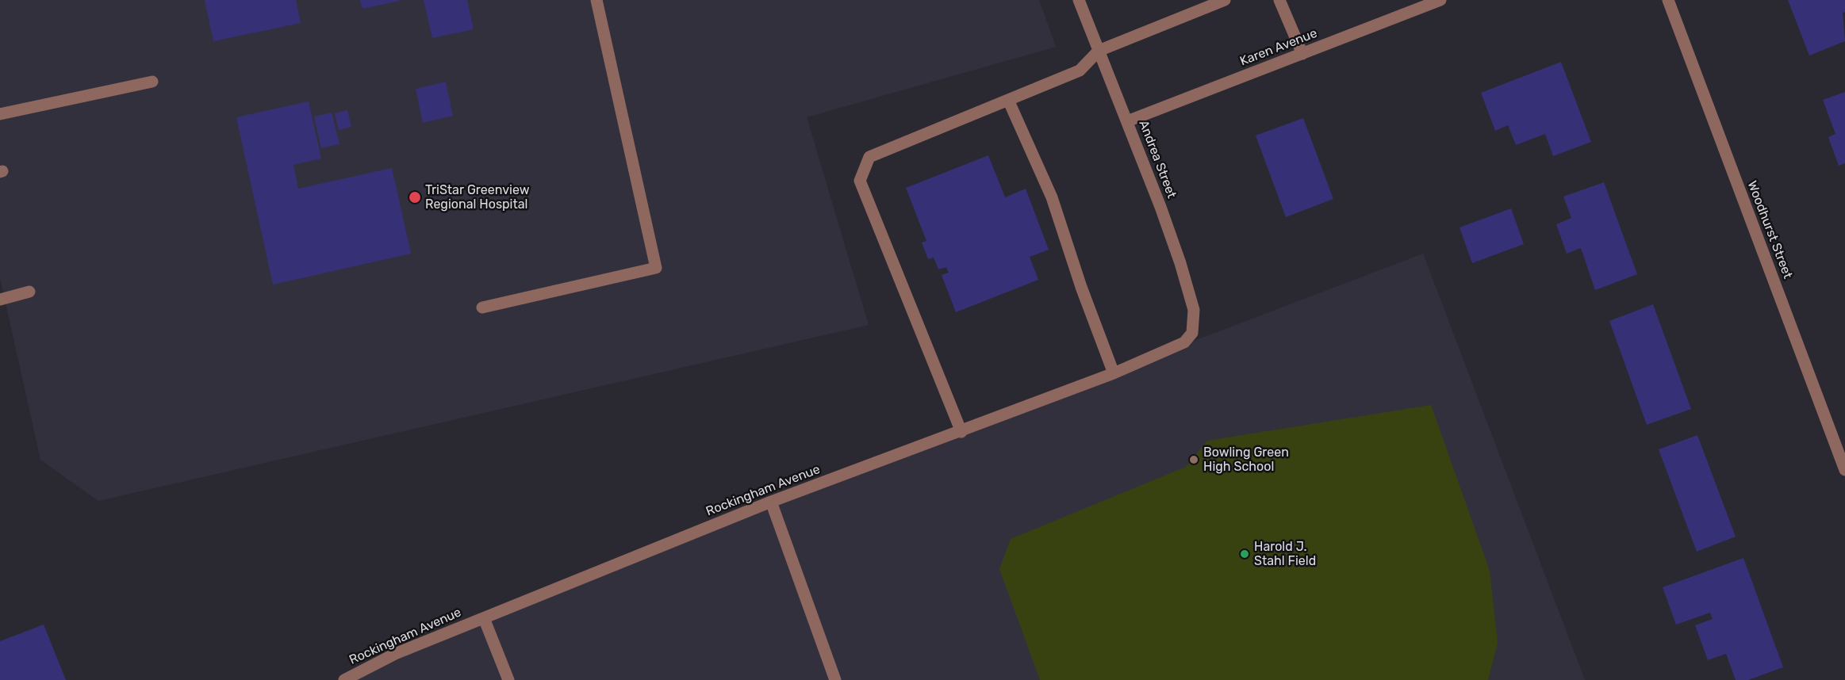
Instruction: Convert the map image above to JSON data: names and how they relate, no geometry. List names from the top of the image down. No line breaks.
{"streets":{"street":["Karen Avenue","Andrea Street","Woodhurst Street","Rockingham Avenue"]},"crossings":[["Karen Avenue","Andrea Street"],["Andrea Street","Rockingham Avenue"]],"places":["TriStar Greenview Regional Hospital","Bowling Green High School","Harold J. Stahl Field"]}
